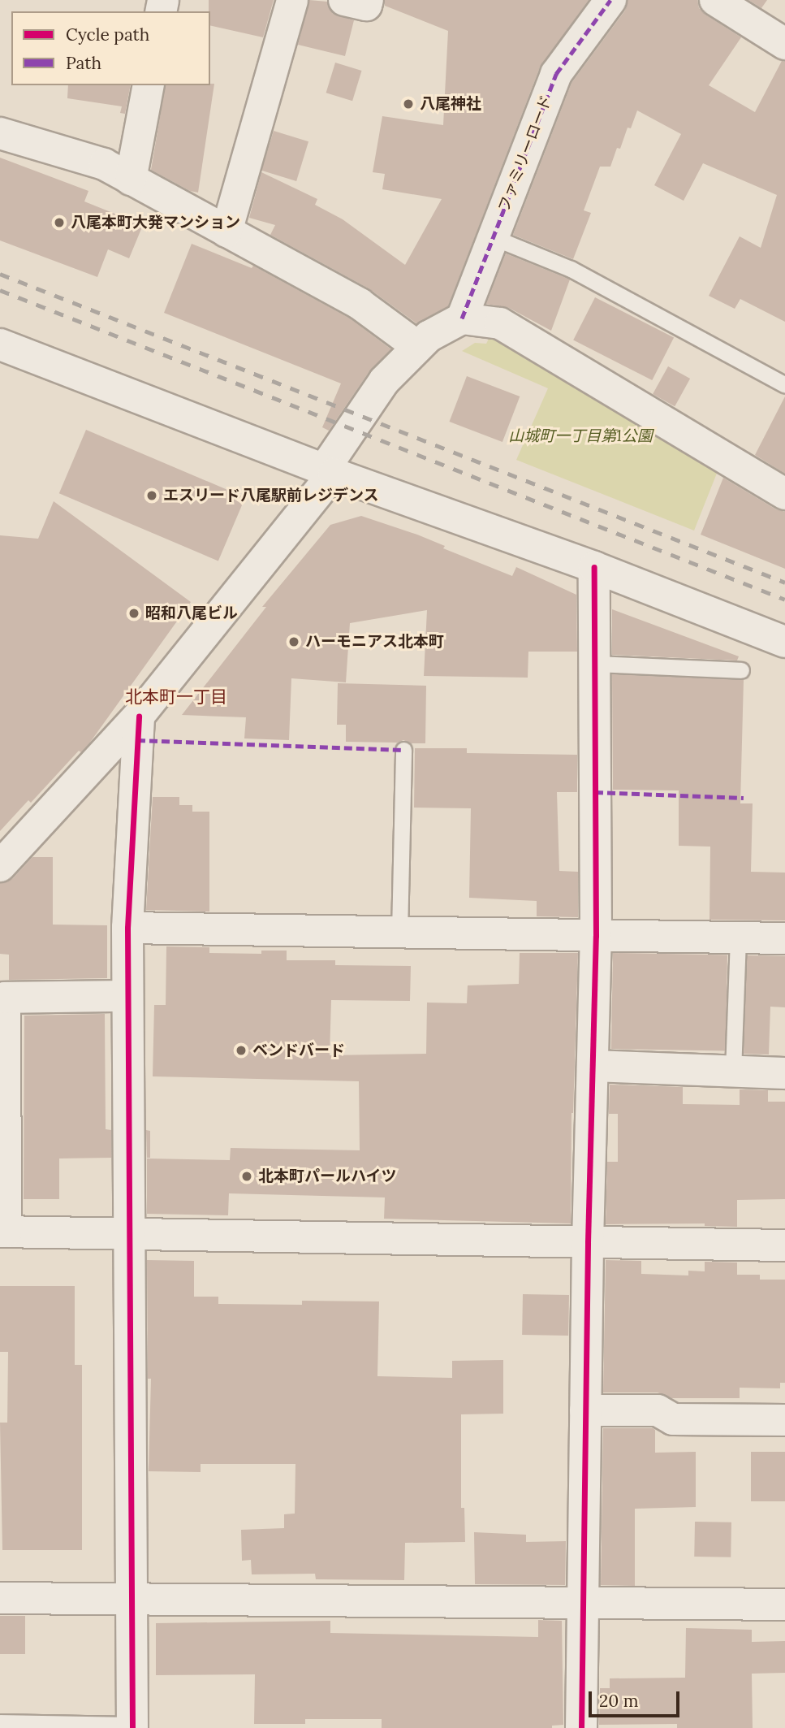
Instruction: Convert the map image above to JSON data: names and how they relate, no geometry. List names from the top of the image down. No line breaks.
{"streets":{"street":["ファミリーロード"]},"districts":["北本町一丁目"],"parks":["山城町一丁目第1公園"],"places":["八尾神社","八尾本町大発マンション","エスリード八尾駅前レジデンス","昭和八尾ビル","ハーモニアス北本町","ベンドバード","北本町パールハイツ"],"legend":["Cycle path","Path"],"scale_bar":"20 m"}
